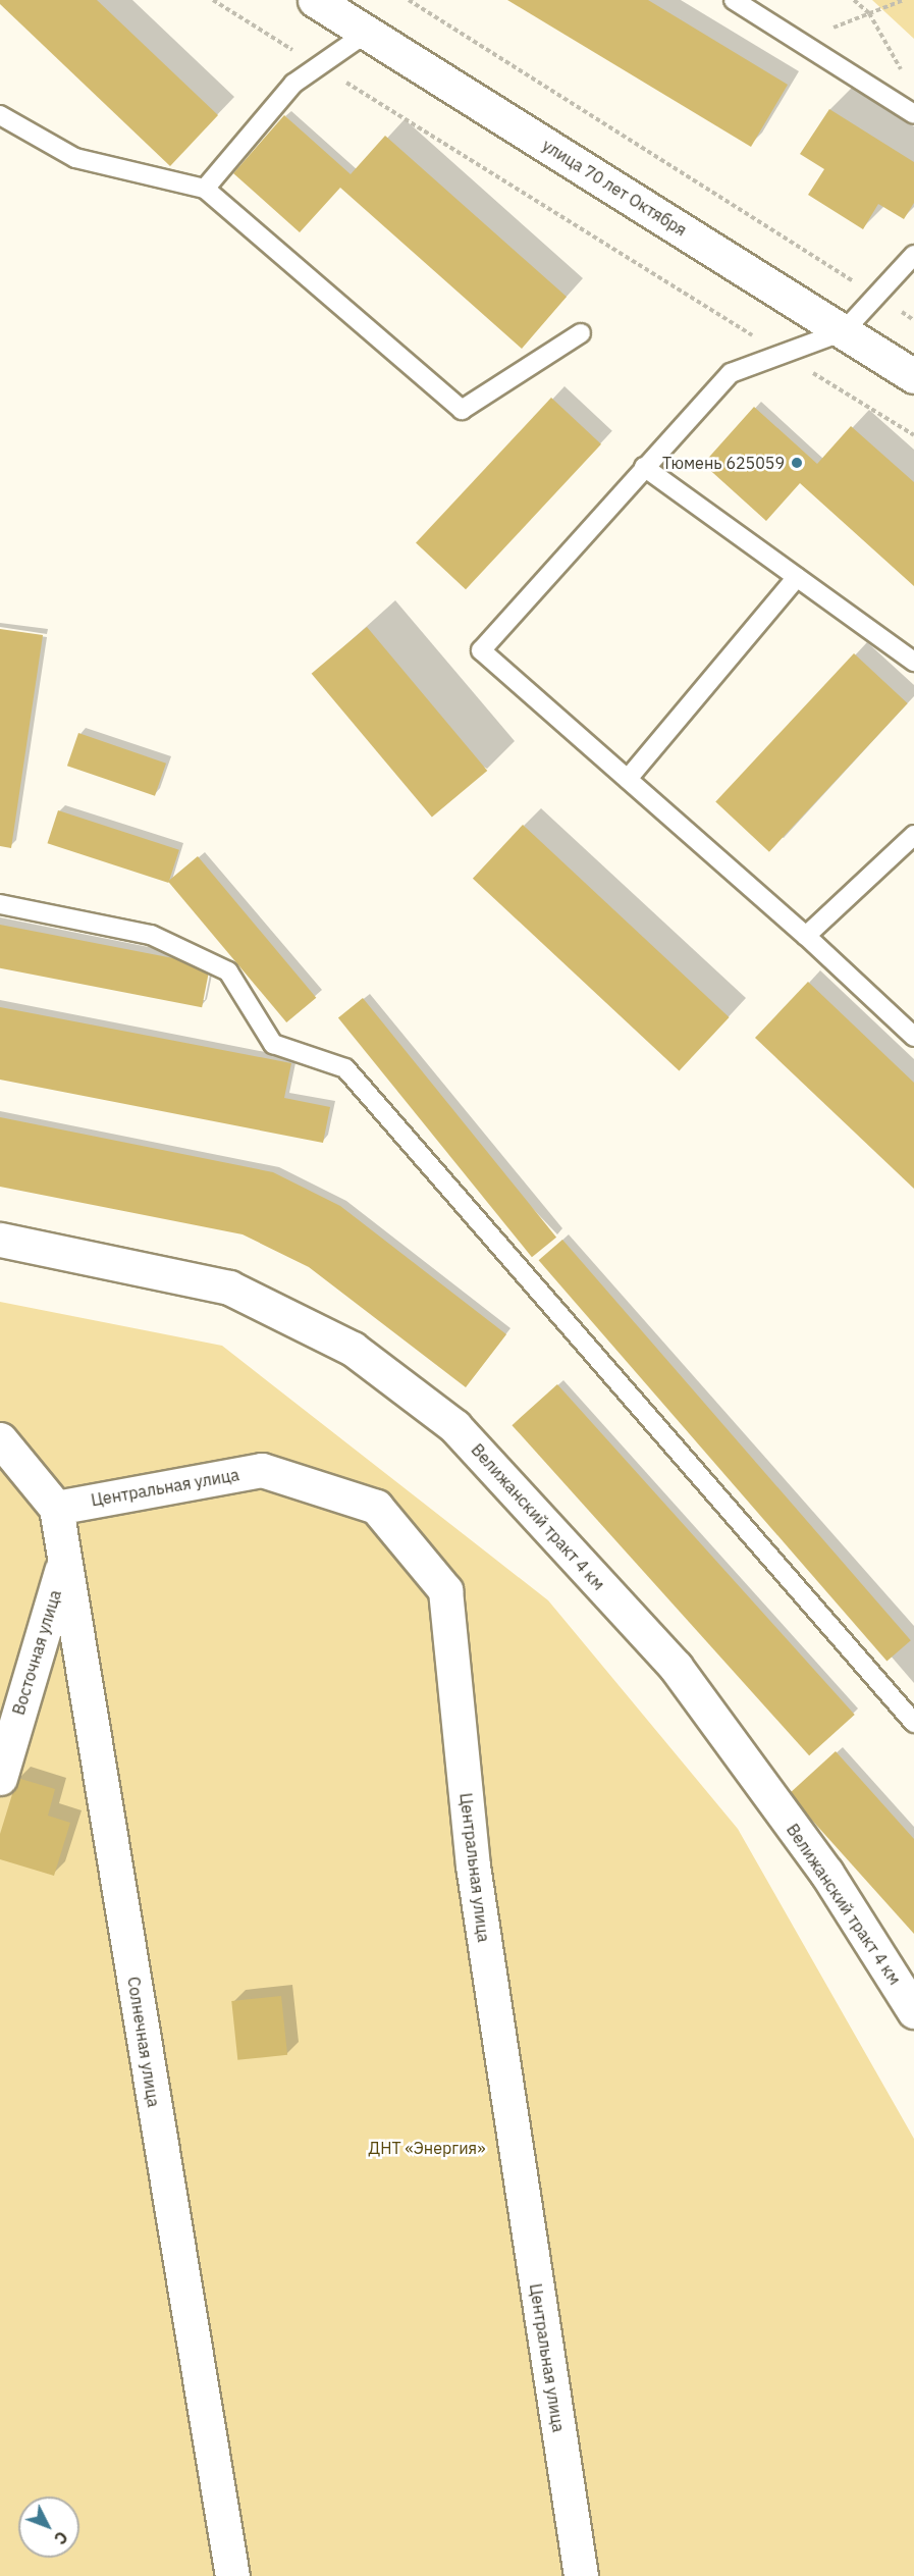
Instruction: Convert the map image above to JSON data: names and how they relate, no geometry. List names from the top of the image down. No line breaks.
{"streets":{"street":["улица 70 лет Октября","Центральная улица","Велижанский тракт 4 км","Восточная улица","Солнечная улица"]},"crossings":[["Центральная улица","Солнечная улица"],["Восточная улица","Солнечная улица"]],"parks":["ДНТ «Энергия»"],"places":["Тюмень 625059"],"north":"bottom right"}
